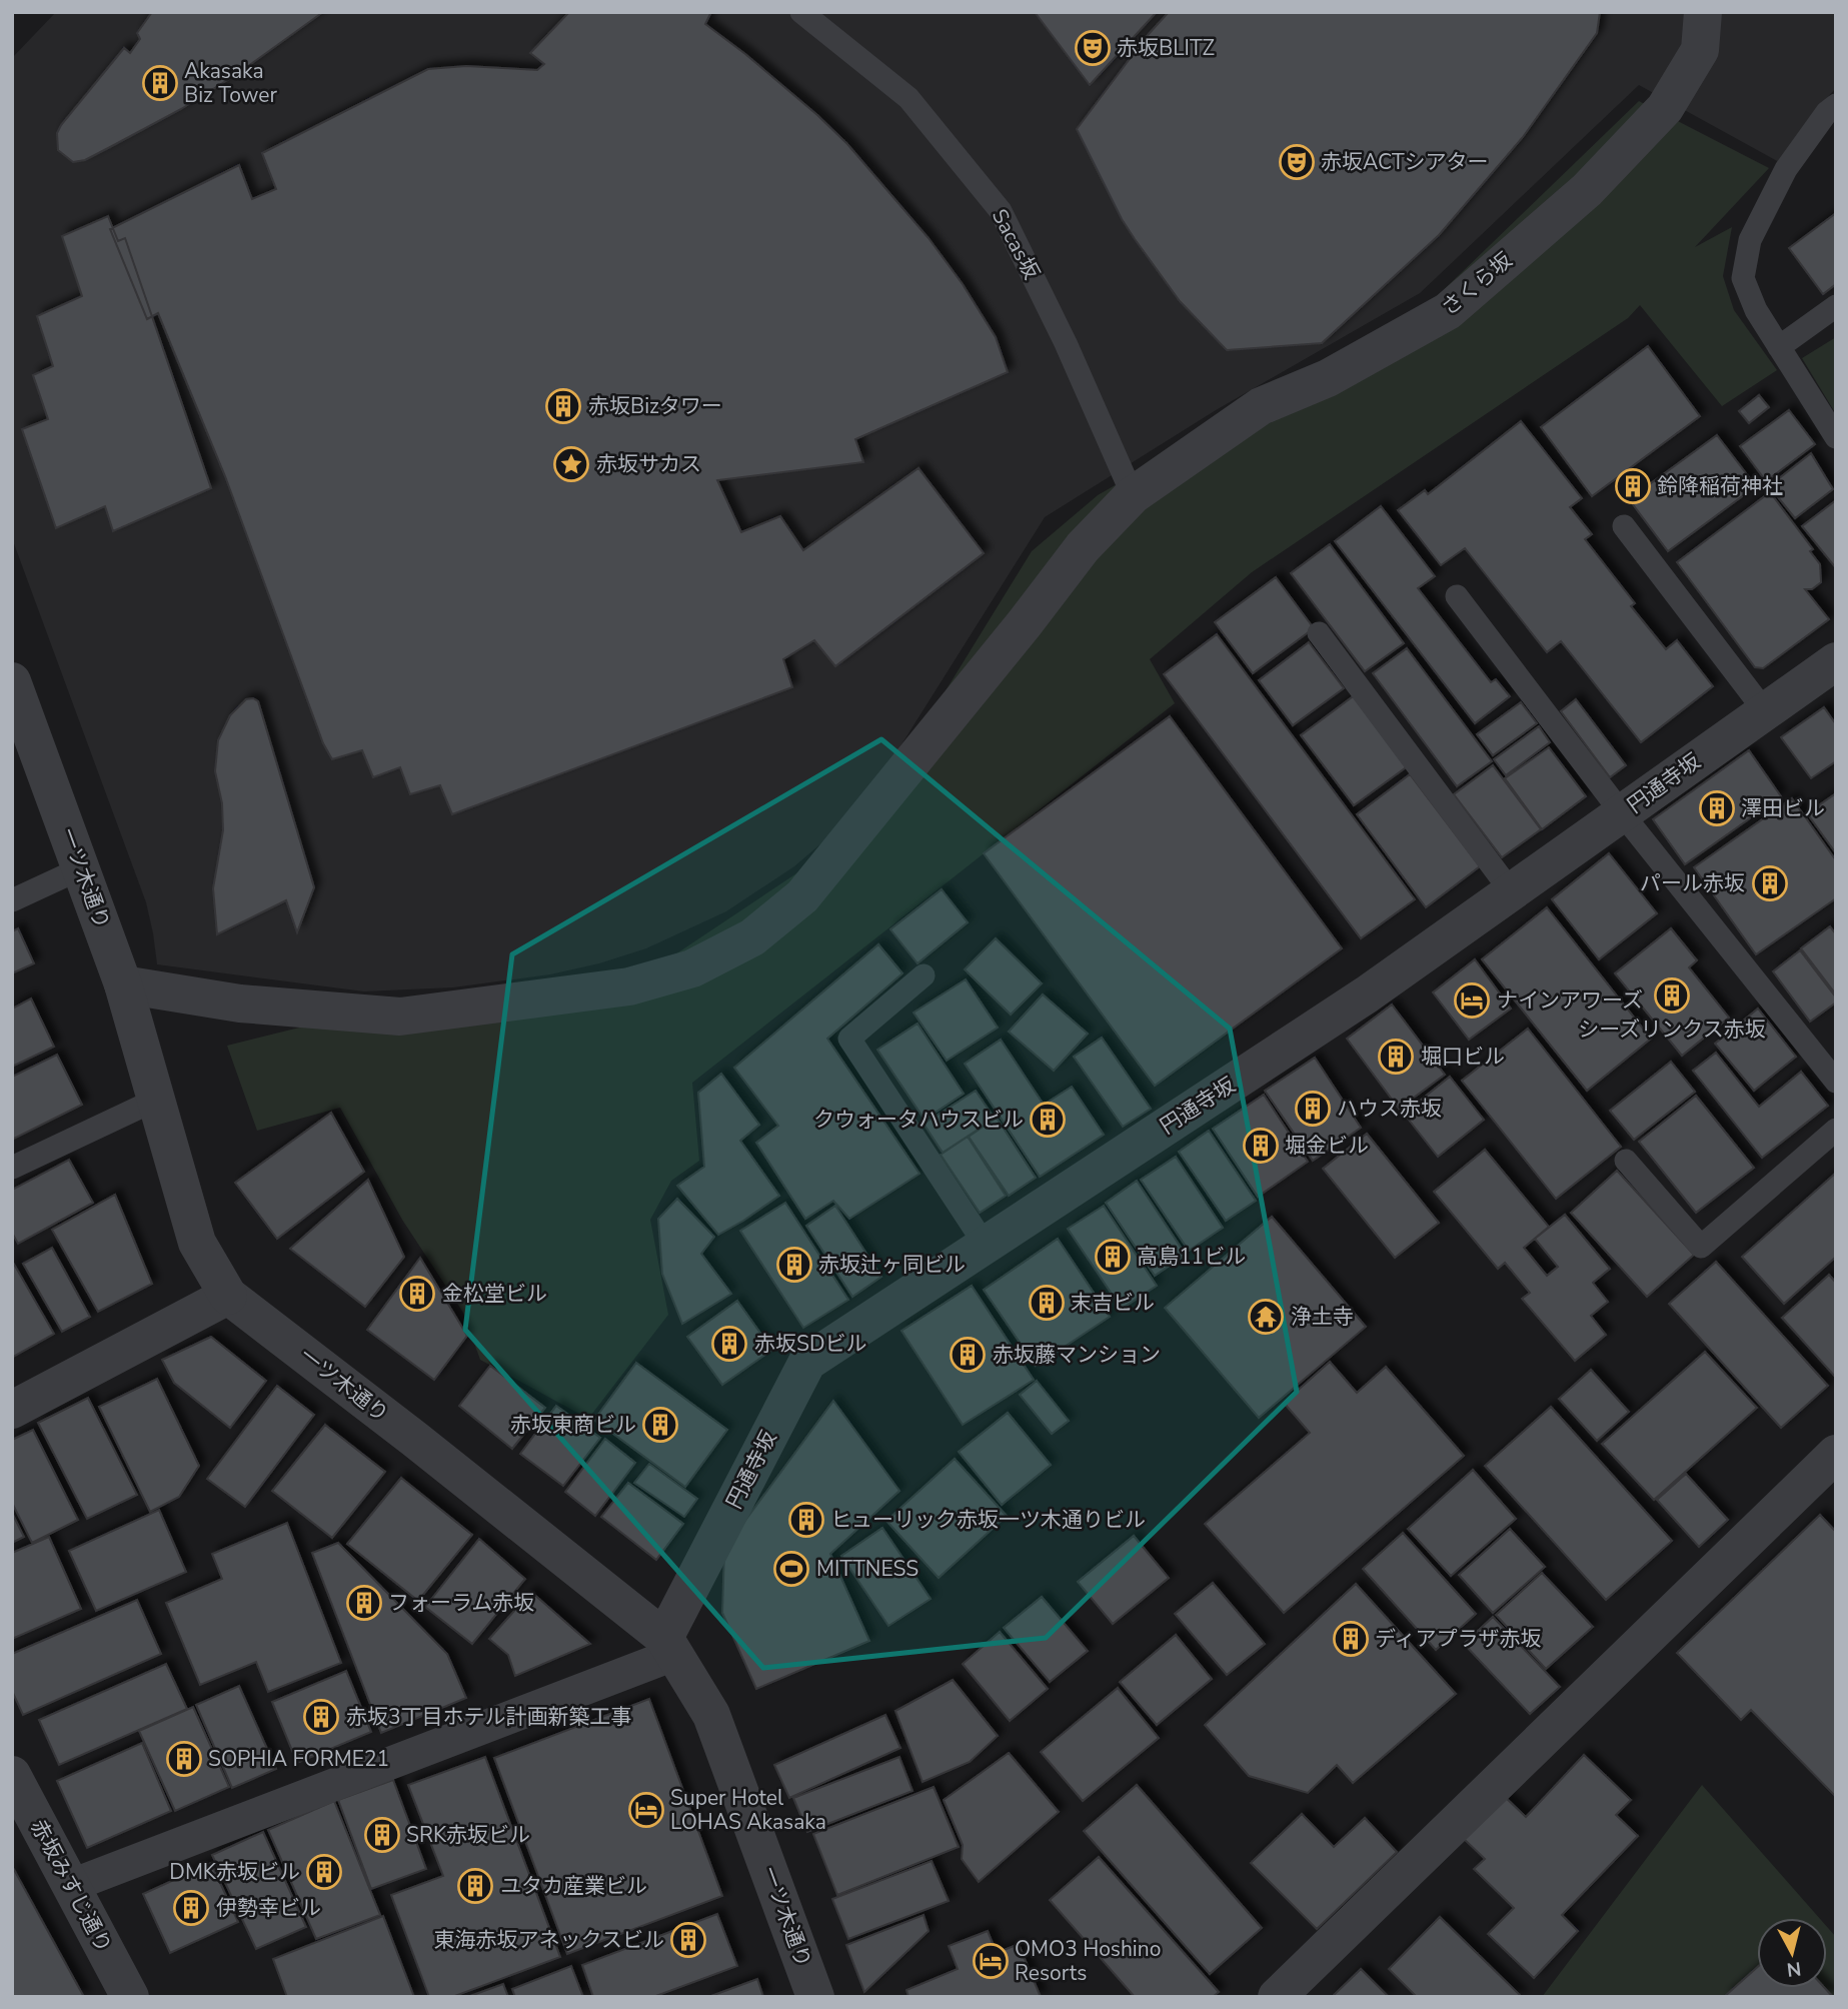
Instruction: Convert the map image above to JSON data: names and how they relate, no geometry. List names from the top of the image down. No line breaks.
{"streets":{"street":["さくら坂","円通寺坂","一ツ木通り","赤坂みすじ通り"],"lane":["Sacas坂"]},"crossings":[["Sacas坂","さくら坂"],["さくら坂","一ツ木通り"],["円通寺坂","一ツ木通り"]],"places":{"theatre":["赤坂BLITZ","赤坂ACTシアター"],"building":["Akasaka Biz Tower","赤坂Bizタワー","鈴降稲荷神社","澤田ビル","パール赤坂","シーズリンクス赤坂","堀口ビル","ハウス赤坂","クウォータハウスビル","堀金ビル","高島11ビル","赤坂辻ヶ同ビル","金松堂ビル","末吉ビル","赤坂SDビル","赤坂藤マンション","赤坂東商ビル","ヒューリック赤坂一ツ木通りビル","フォーラム赤坂","ディアプラザ赤坂","赤坂3丁目ホテル計画新築工事","SOPHIA FORME21","SRK赤坂ビル","DMK赤坂ビル","ユタカ産業ビル","伊勢幸ビル","東海赤坂アネックスビル"],"place":["赤坂サカス"],"hotel":["ナインアワーズ","Super Hotel LOHAS Akasaka","OMO3 Hoshino Resorts"],"temple":["浄土寺"],"sports":["MITTNESS"]},"north":"bottom"}
